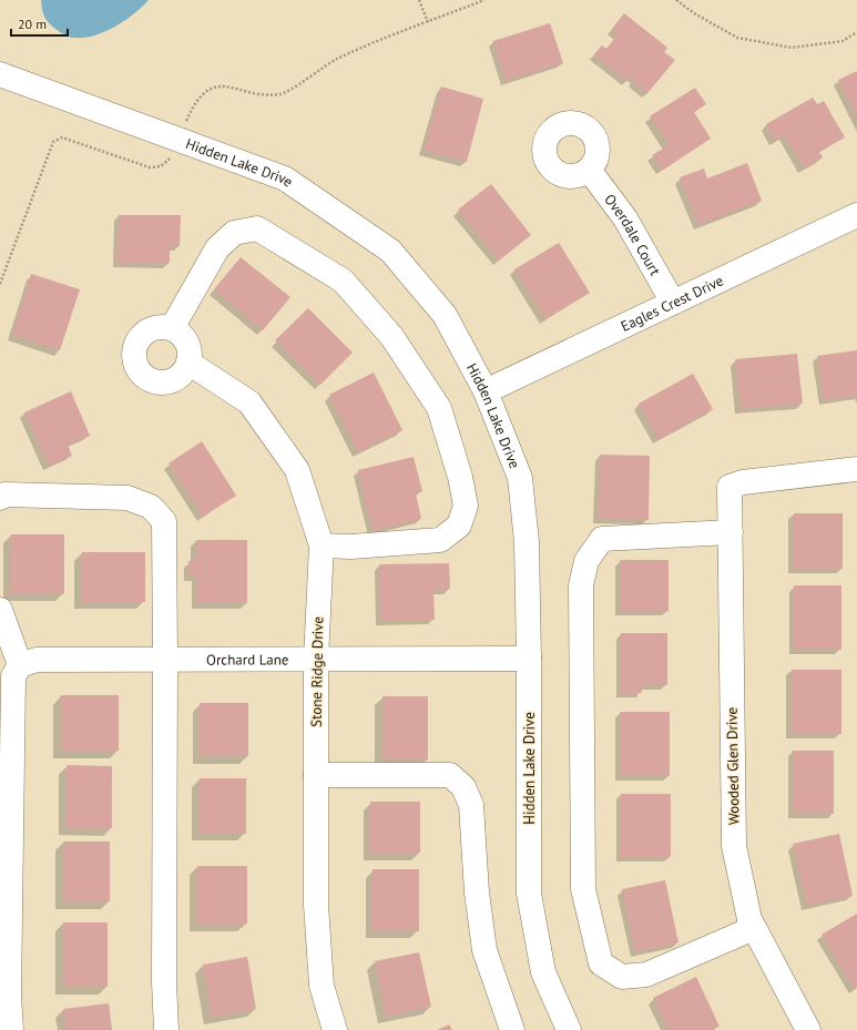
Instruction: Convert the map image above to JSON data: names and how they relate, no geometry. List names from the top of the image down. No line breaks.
{"streets":{"street":["Hidden Lake Drive","Overdale Court","Eagles Crest Drive","Orchard Lane","Stone Ridge Drive","Wooded Glen Drive"]},"crossings":[["Hidden Lake Drive","Eagles Crest Drive"],["Hidden Lake Drive","Orchard Lane"],["Overdale Court","Eagles Crest Drive"],["Orchard Lane","Stone Ridge Drive"]],"scale_bar":"20 m"}
